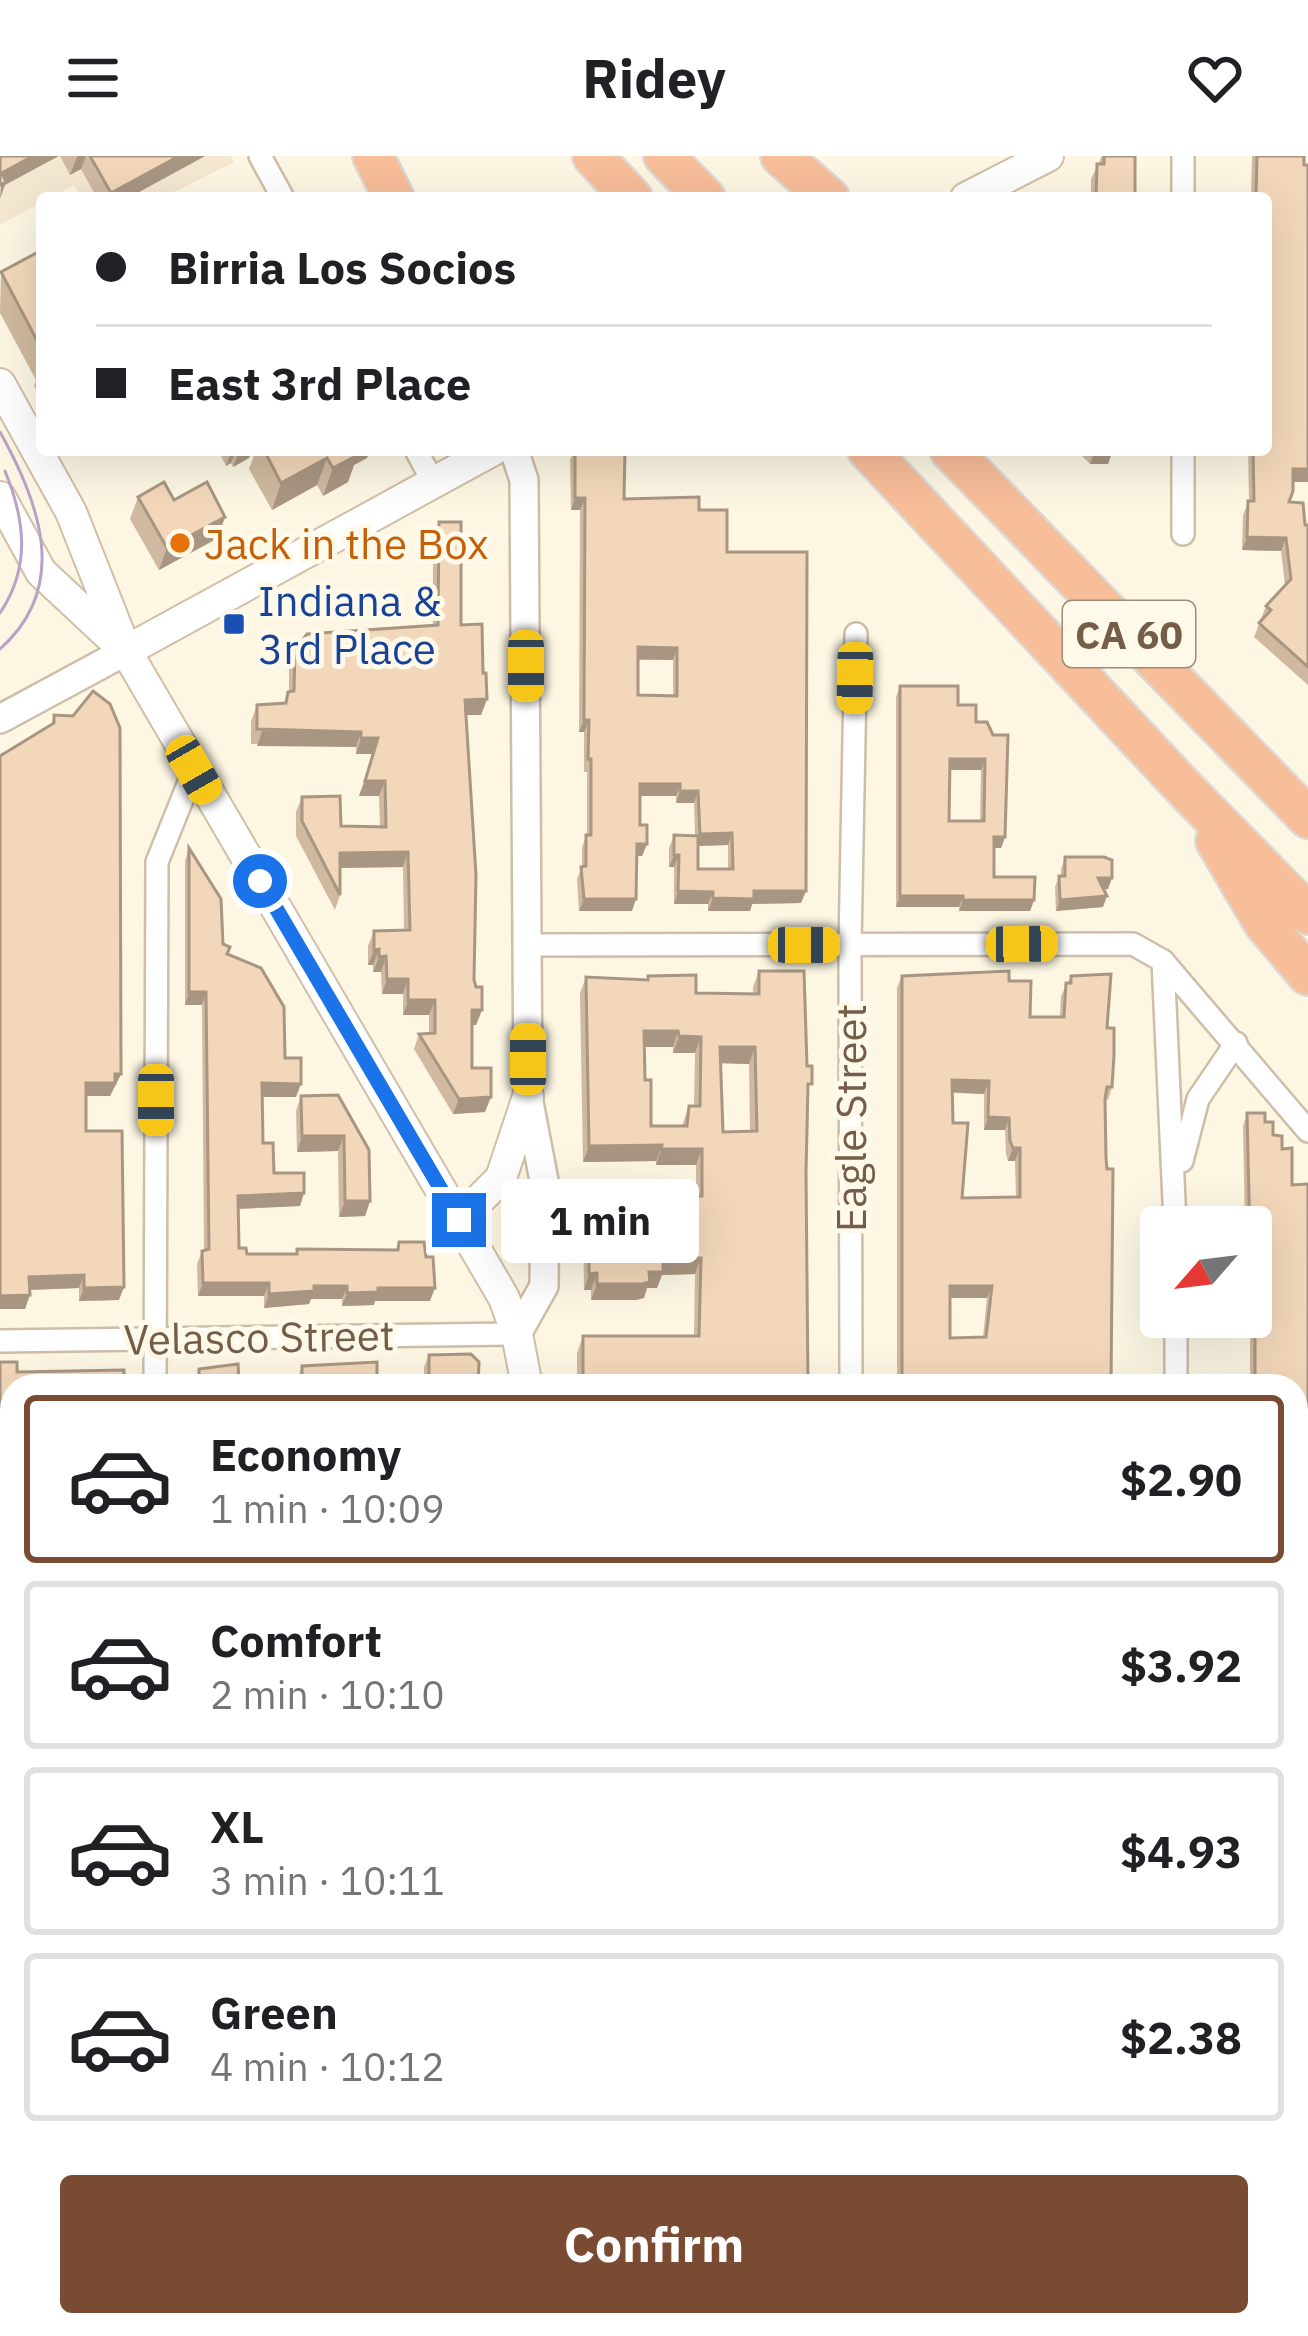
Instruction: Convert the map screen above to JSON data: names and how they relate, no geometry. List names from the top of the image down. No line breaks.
{"streets":{"highway":["CA 60"],"street":["Eagle Street","Velasco Street"]},"places":{"other":["Jack in the Box"],"transit":["Indiana & 3rd Place"]},"north":"bottom left","page":{"header":"Ridey","banner":["Birria Los Socios","East 3rd Place"],"bubble":"1 min","list":[{"name":"Economy","note":"1 min · 10:09","value":"$2.90"},{"name":"Comfort","note":"2 min · 10:10","value":"$3.92"},{"name":"XL","note":"3 min · 10:11","value":"$4.93"},{"name":"Green","note":"4 min · 10:12","value":"$2.38"}],"buttons":"Confirm"}}
